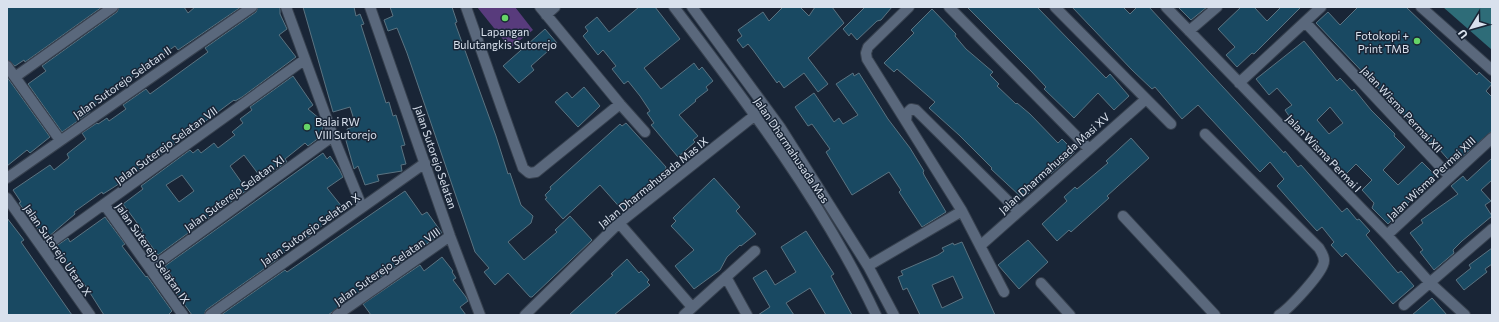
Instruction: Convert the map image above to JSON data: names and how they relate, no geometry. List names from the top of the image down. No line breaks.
{"streets":{"street":["Jalan Sutorejo Selatan II","Jalan Wisma Permai XII","Jalan Suterejo Selatan VII","Jalan Dharmahusada Mas","Jalan Wisma Permai I","Jalan Sutorejo Selatan","Jalan Dharmahusada Masi XV","Jalan Wisma Permai XIII","Jalan Dharmahusada Mas IX","Jalan Suterejo Selatan XI","Jalan Sutorejo Selatan X","Jalan Sutorejo Utara X","Jalan Suterejo Selatan IX","Jalan Suterejo Selatan VIII"]},"crossings":[["Jalan Wisma Permai XII","Jalan Wisma Permai XIII"],["Jalan Suterejo Selatan VII","Jalan Sutorejo Utara X"],["Jalan Suterejo Selatan VII","Jalan Suterejo Selatan IX"],["Jalan Dharmahusada Mas","Jalan Dharmahusada Mas IX"],["Jalan Wisma Permai I","Jalan Wisma Permai XIII"],["Jalan Sutorejo Selatan","Jalan Sutorejo Selatan X"],["Jalan Sutorejo Selatan","Jalan Suterejo Selatan VIII"],["Jalan Suterejo Selatan XI","Jalan Suterejo Selatan IX"]],"places":["Lapangan Bulutangkis Sutorejo","Fotokopi + Print TMB","Balai RW VIII Sutorejo"],"north":"bottom left"}
